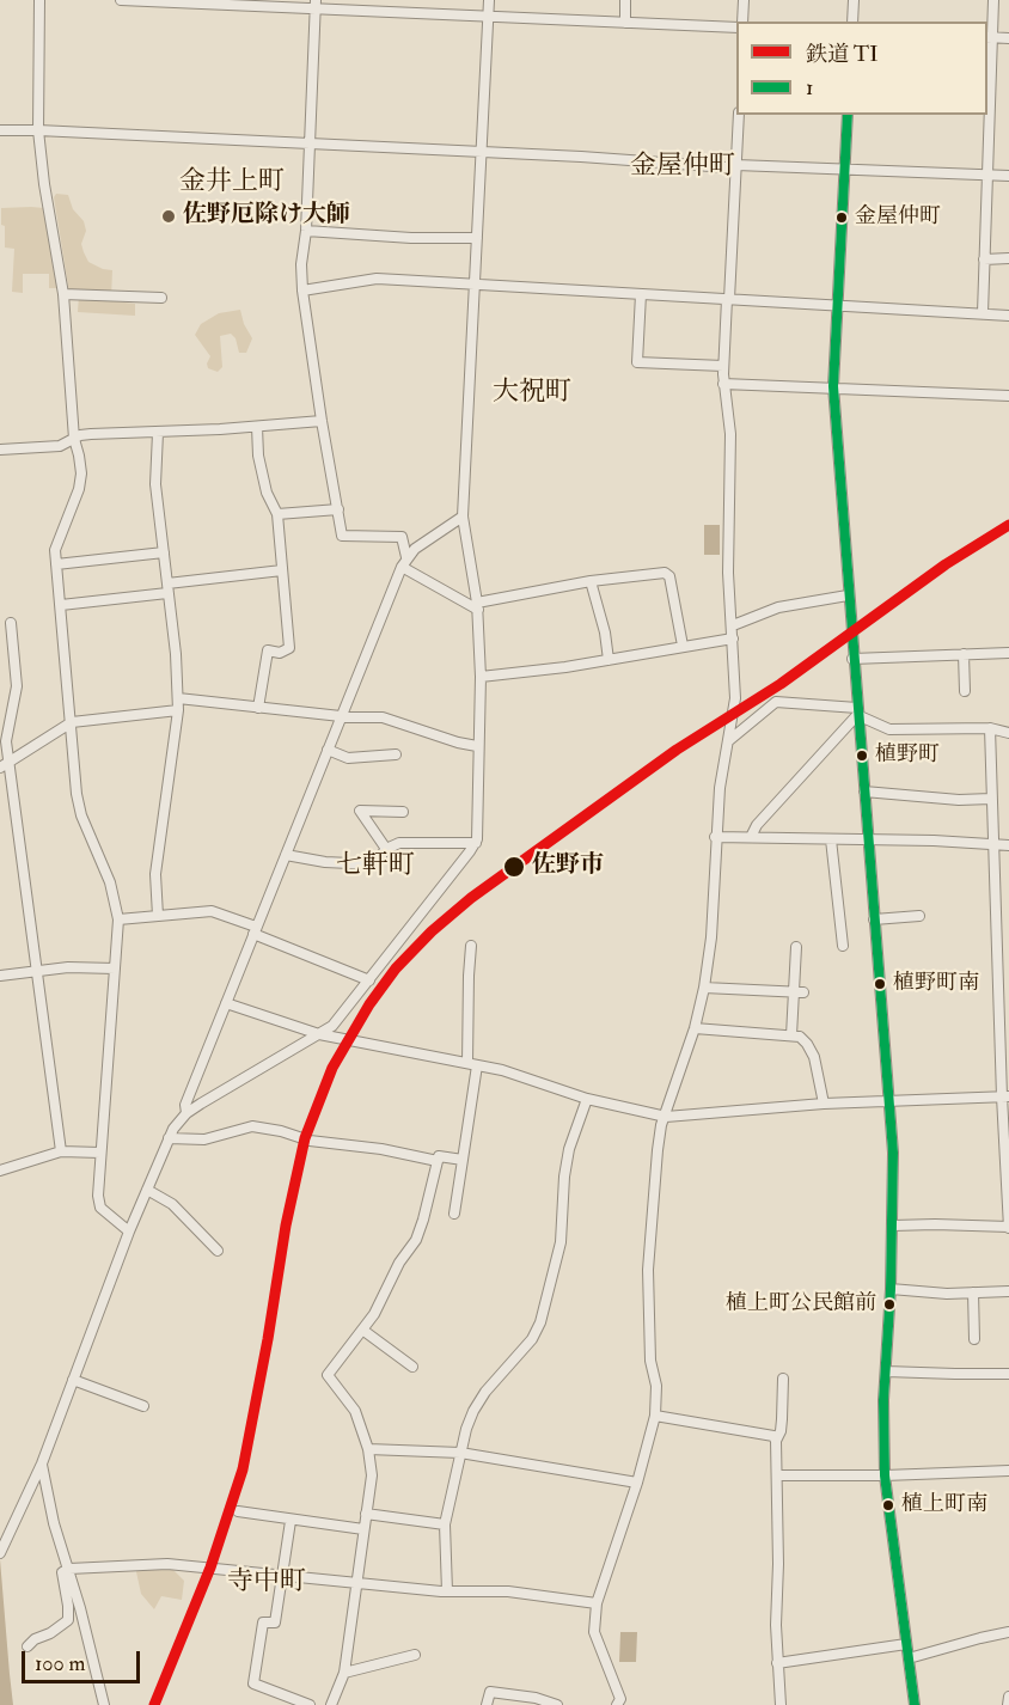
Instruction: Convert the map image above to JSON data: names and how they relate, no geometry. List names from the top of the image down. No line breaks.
{"districts":["金屋仲町","金井上町","大祝町","七軒町","寺中町"],"places":["佐野厄除け大師","金屋仲町","植野町","佐野市","植野町南","植上町公民館前","植上町南"],"lines":["transit line 1","rail line TI"],"legend":["鉄道 TI","1"],"scale_bar":"100 m"}
